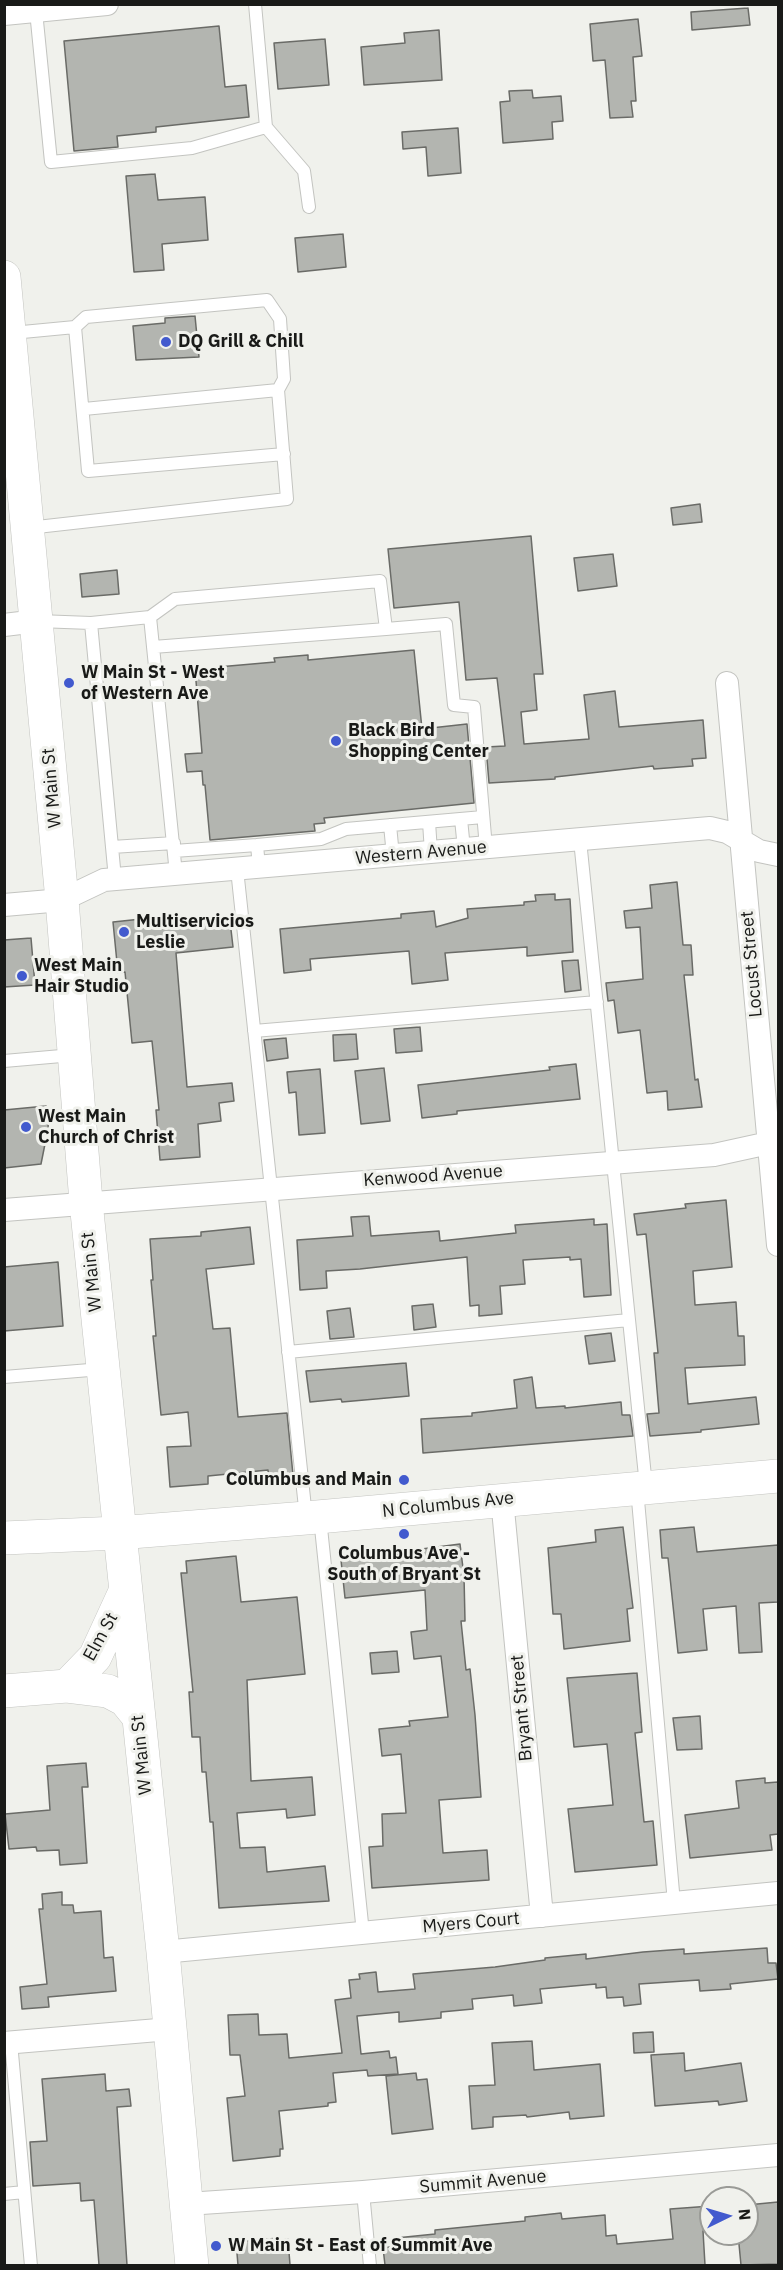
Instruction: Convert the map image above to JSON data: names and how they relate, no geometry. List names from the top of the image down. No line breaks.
{"streets":{"main road":["W Main St","N Columbus Ave","Elm St"],"street":["Western Avenue","Locust Street","Kenwood Avenue","Bryant Street","Myers Court","Summit Avenue"]},"crossings":[["W Main St","Western Avenue"],["W Main St","Kenwood Avenue"],["W Main St","N Columbus Ave"],["W Main St","Elm St"],["W Main St","Myers Court"],["W Main St","Summit Avenue"],["Western Avenue","Locust Street"],["Locust Street","Kenwood Avenue"],["N Columbus Ave","Bryant Street"],["Bryant Street","Myers Court"]],"places":["DQ Grill & Chill","W Main St - West of Western Ave","Black Bird Shopping Center","Multiservicios Leslie","West Main Hair Studio","West Main Church of Christ","Columbus and Main","Columbus Ave - South of Bryant St","W Main St - East of Summit Ave"],"north":"right"}
